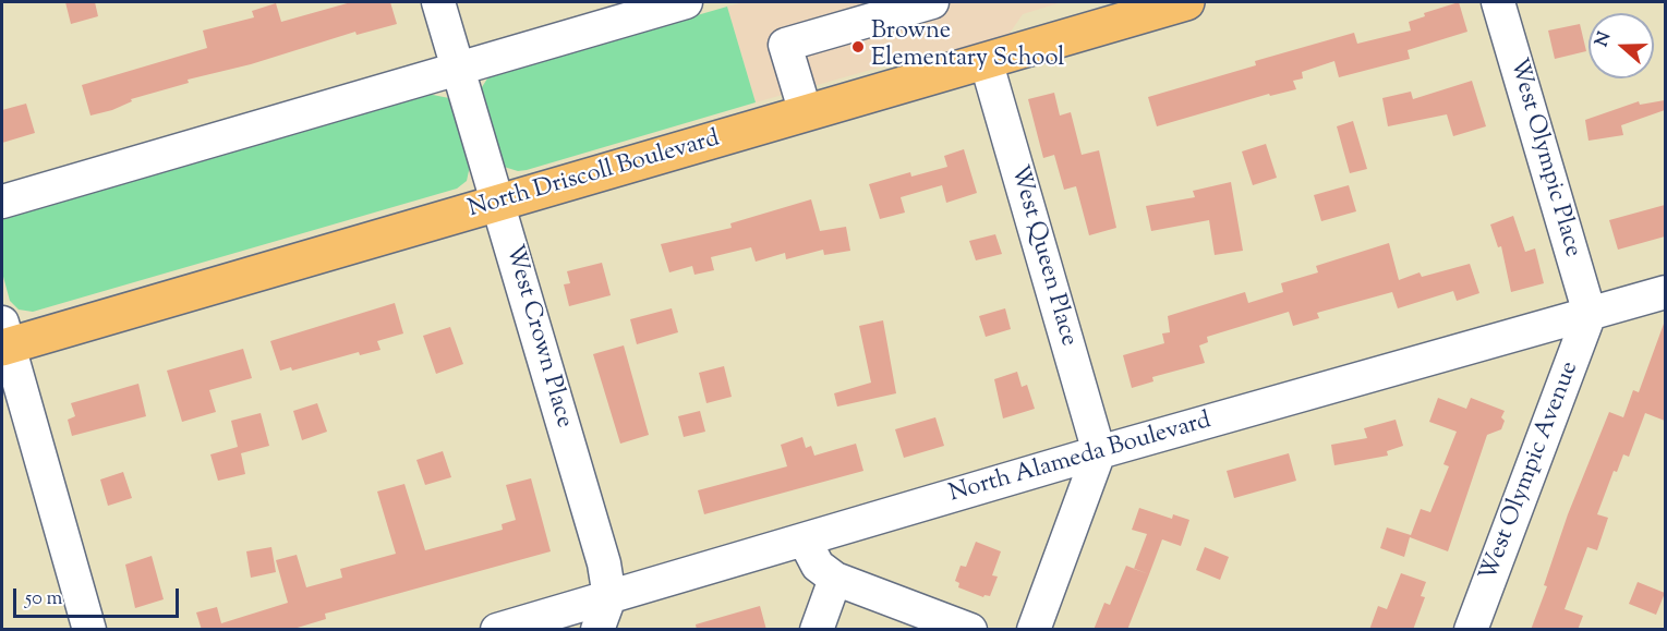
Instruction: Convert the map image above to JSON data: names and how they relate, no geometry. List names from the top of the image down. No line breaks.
{"streets":{"main road":["North Driscoll Boulevard"],"street":["West Olympic Place","West Queen Place","West Crown Place","North Alameda Boulevard","West Olympic Avenue"]},"crossings":[["West Olympic Place","North Alameda Boulevard"],["West Olympic Place","West Olympic Avenue"],["North Driscoll Boulevard","West Queen Place"],["North Driscoll Boulevard","West Crown Place"],["West Queen Place","North Alameda Boulevard"],["West Crown Place","North Alameda Boulevard"],["North Alameda Boulevard","West Olympic Avenue"]],"places":["Browne Elementary School"],"scale_bar":"50 m","north":"left"}
